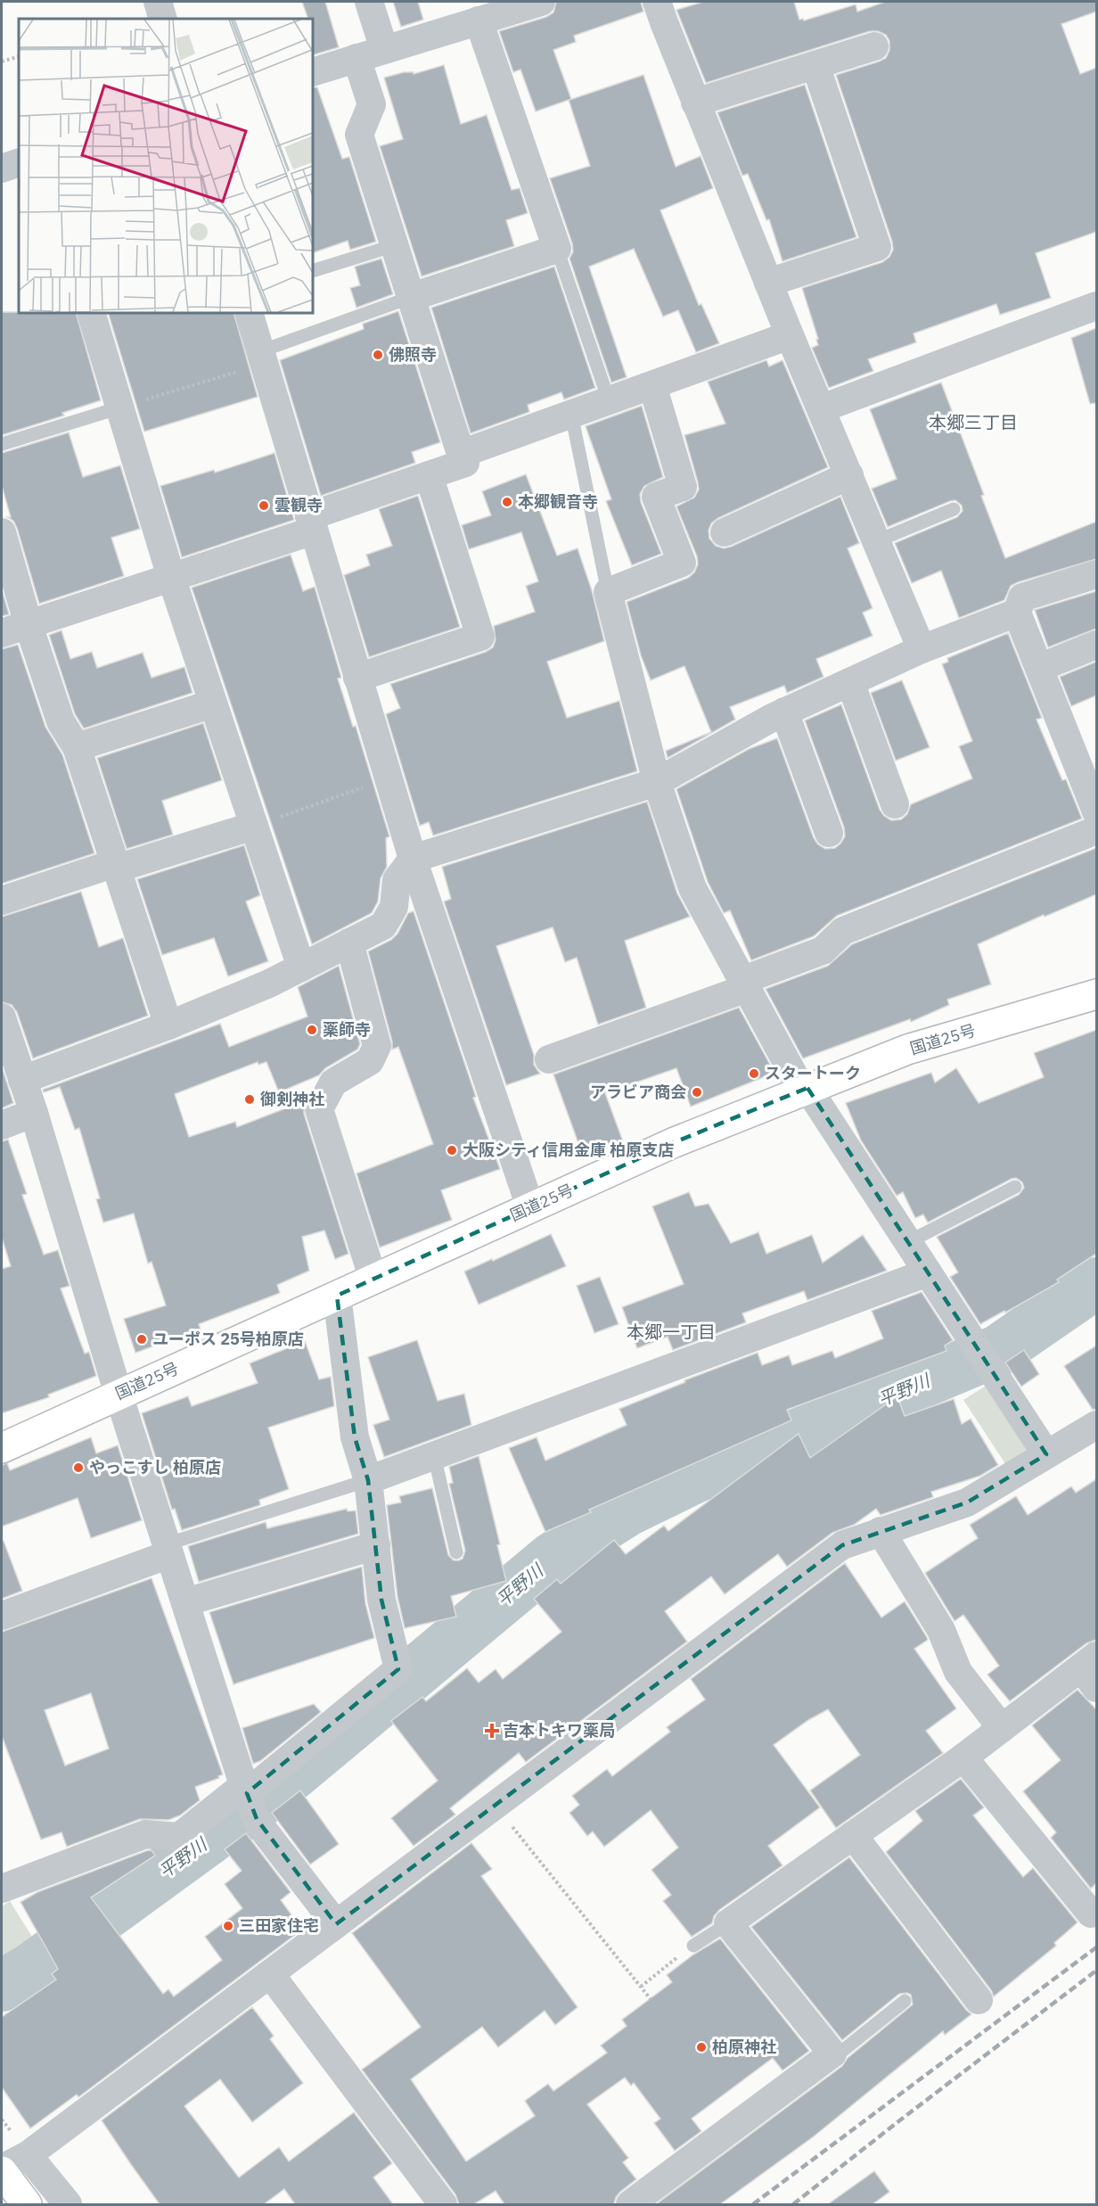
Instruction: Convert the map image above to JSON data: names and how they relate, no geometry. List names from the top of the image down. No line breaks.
{"streets":{"highway":["国道25号"]},"districts":["本郷三丁目","本郷一丁目"],"water":["平野川"],"places":{"other":["佛照寺","本郷観音寺","雲観寺","薬師寺","スタートーク","アラビア商会","御剣神社","大阪シティ信用金庫 柏原支店","ユーポス 25号柏原店","やっこすし 柏原店","三田家住宅","柏原神社"],"health":["吉本トキワ薬局"]}}
